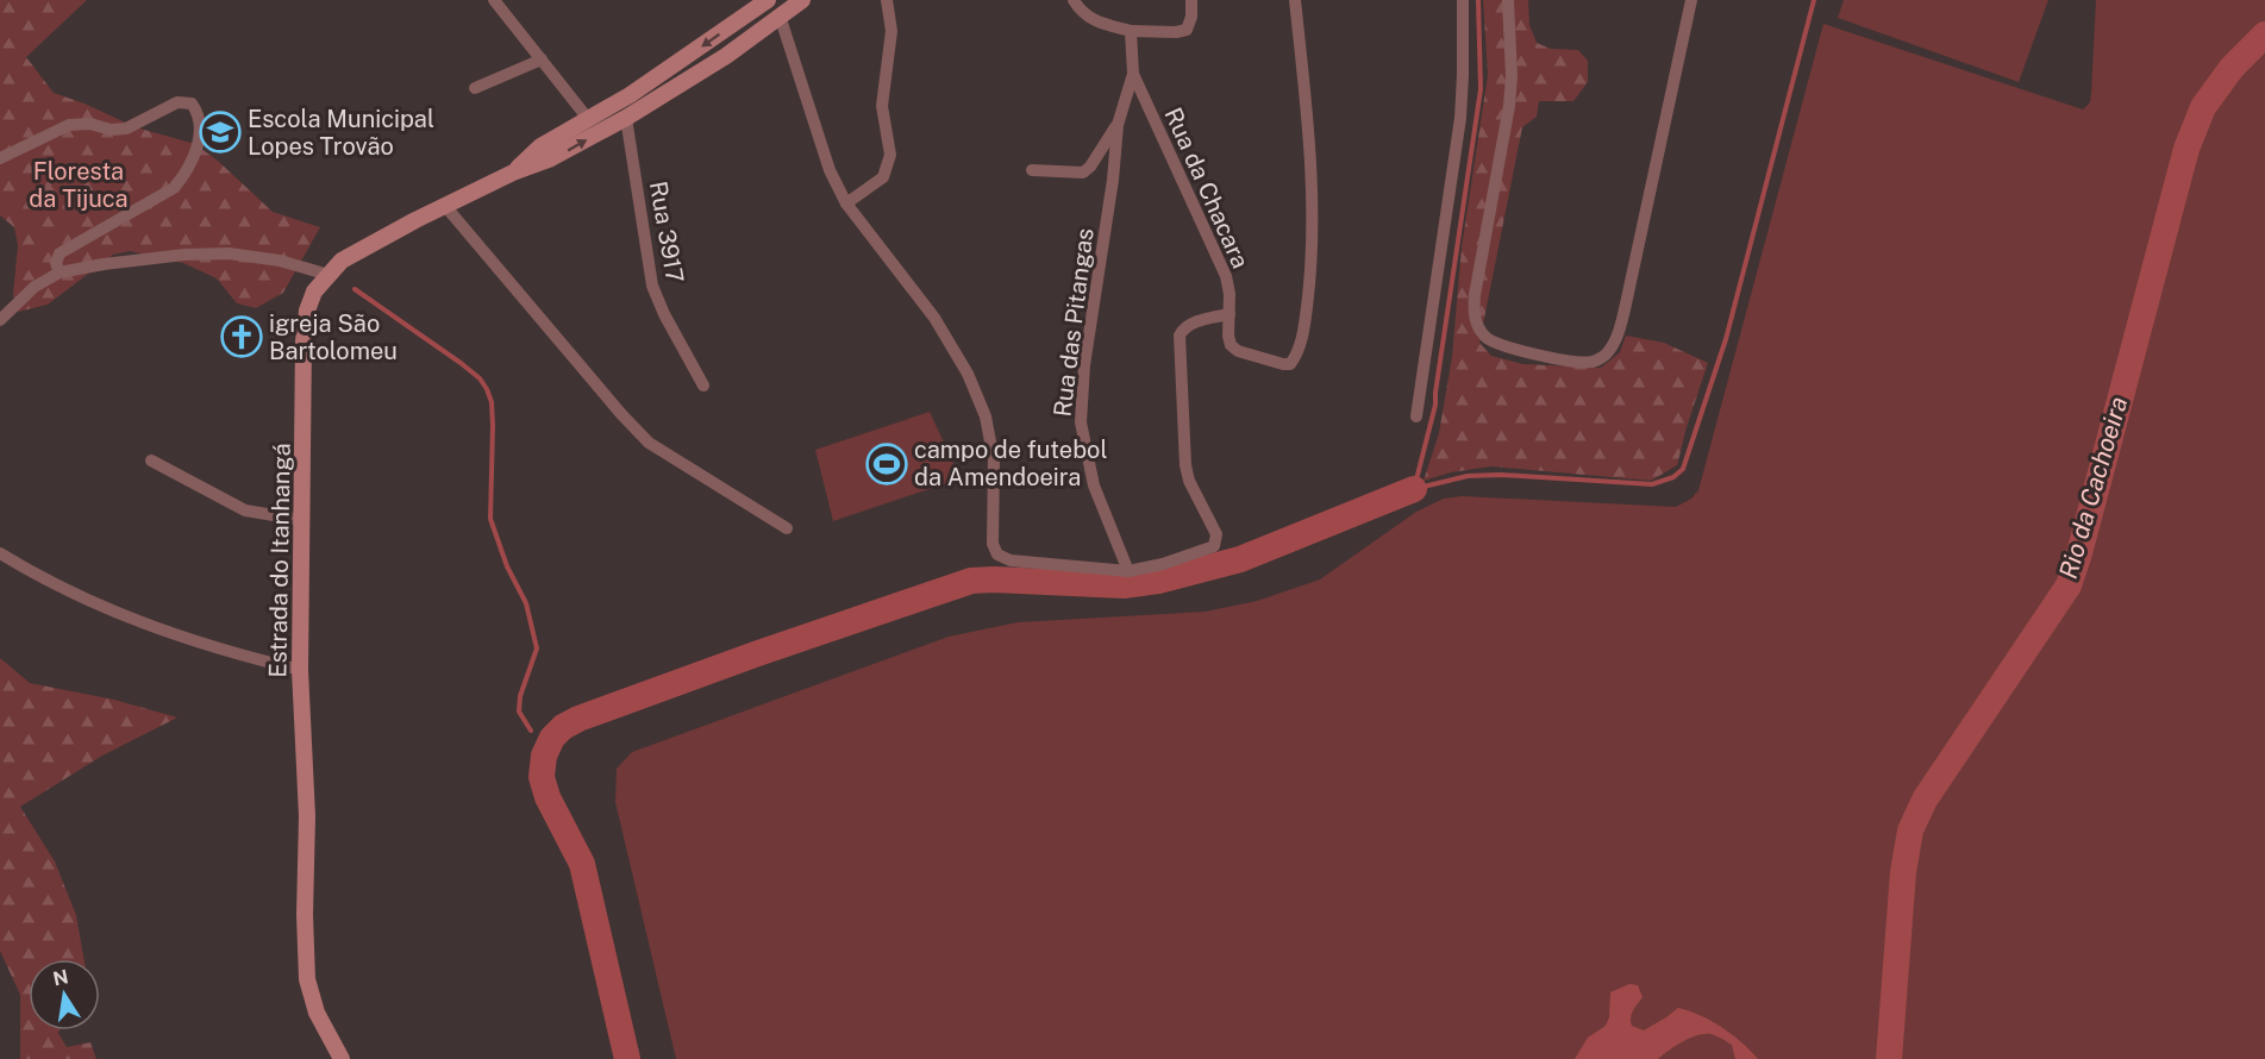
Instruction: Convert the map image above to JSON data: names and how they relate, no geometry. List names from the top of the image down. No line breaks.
{"streets":{"main road":["Estrada do Itanhangá"],"street":["Rua da Chacara","Rua 3917","Rua das Pitangas"]},"crossings":[["Rua da Chacara","Rua das Pitangas"],["Rua 3917","Estrada do Itanhangá"]],"water":["Rio da Cachoeira"],"parks":["Floresta da Tijuca"],"places":{"school or university":["Escola Municipal Lopes Trovão"],"church":["igreja São Bartolomeu"],"sports":["campo de futebol da Amendoeira"]},"north":"top"}
